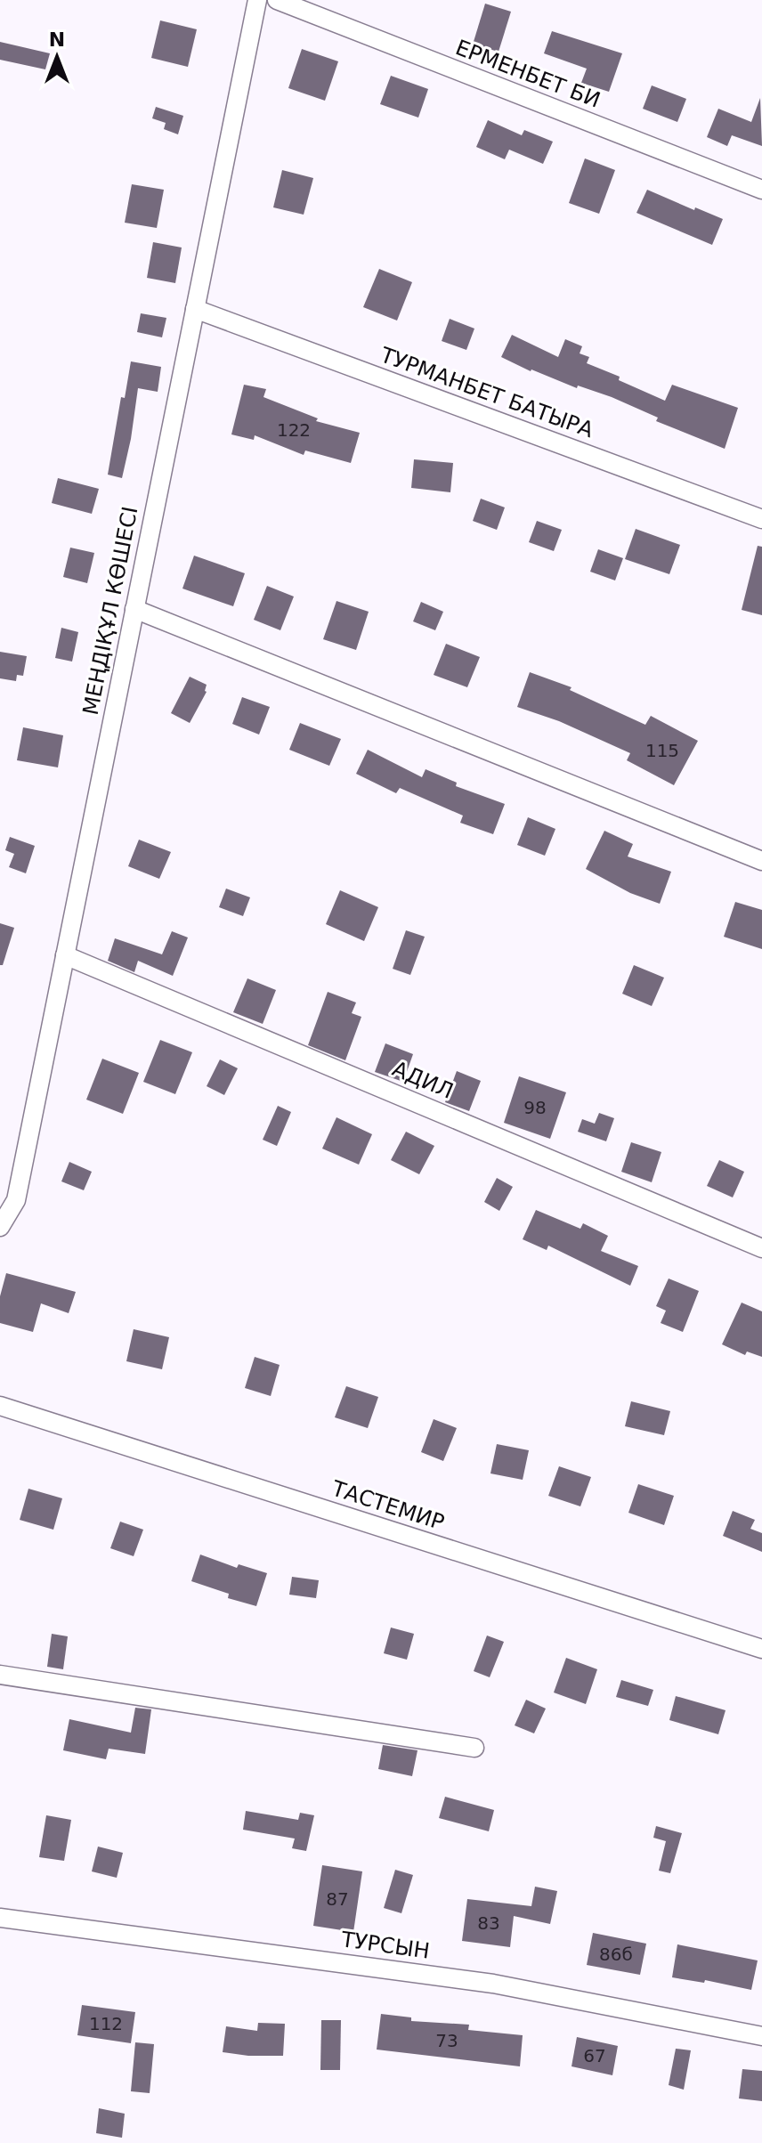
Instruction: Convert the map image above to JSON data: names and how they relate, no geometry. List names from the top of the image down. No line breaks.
{"streets":{"street":["ЕРМЕНБЕТ БИ","ТУРМАНБЕТ БАТЫРА","МЕҢДІҚҰЛ КӨШЕСІ","АДИЛ","ТАСТЕМИР","ТУРСЫН"]},"crossings":[["ТУРМАНБЕТ БАТЫРА","МЕҢДІҚҰЛ КӨШЕСІ"],["МЕҢДІҚҰЛ КӨШЕСІ","АДИЛ"]],"house_numbers":["122","115","98","87","83","86б","112","73","67"],"north":"top"}
